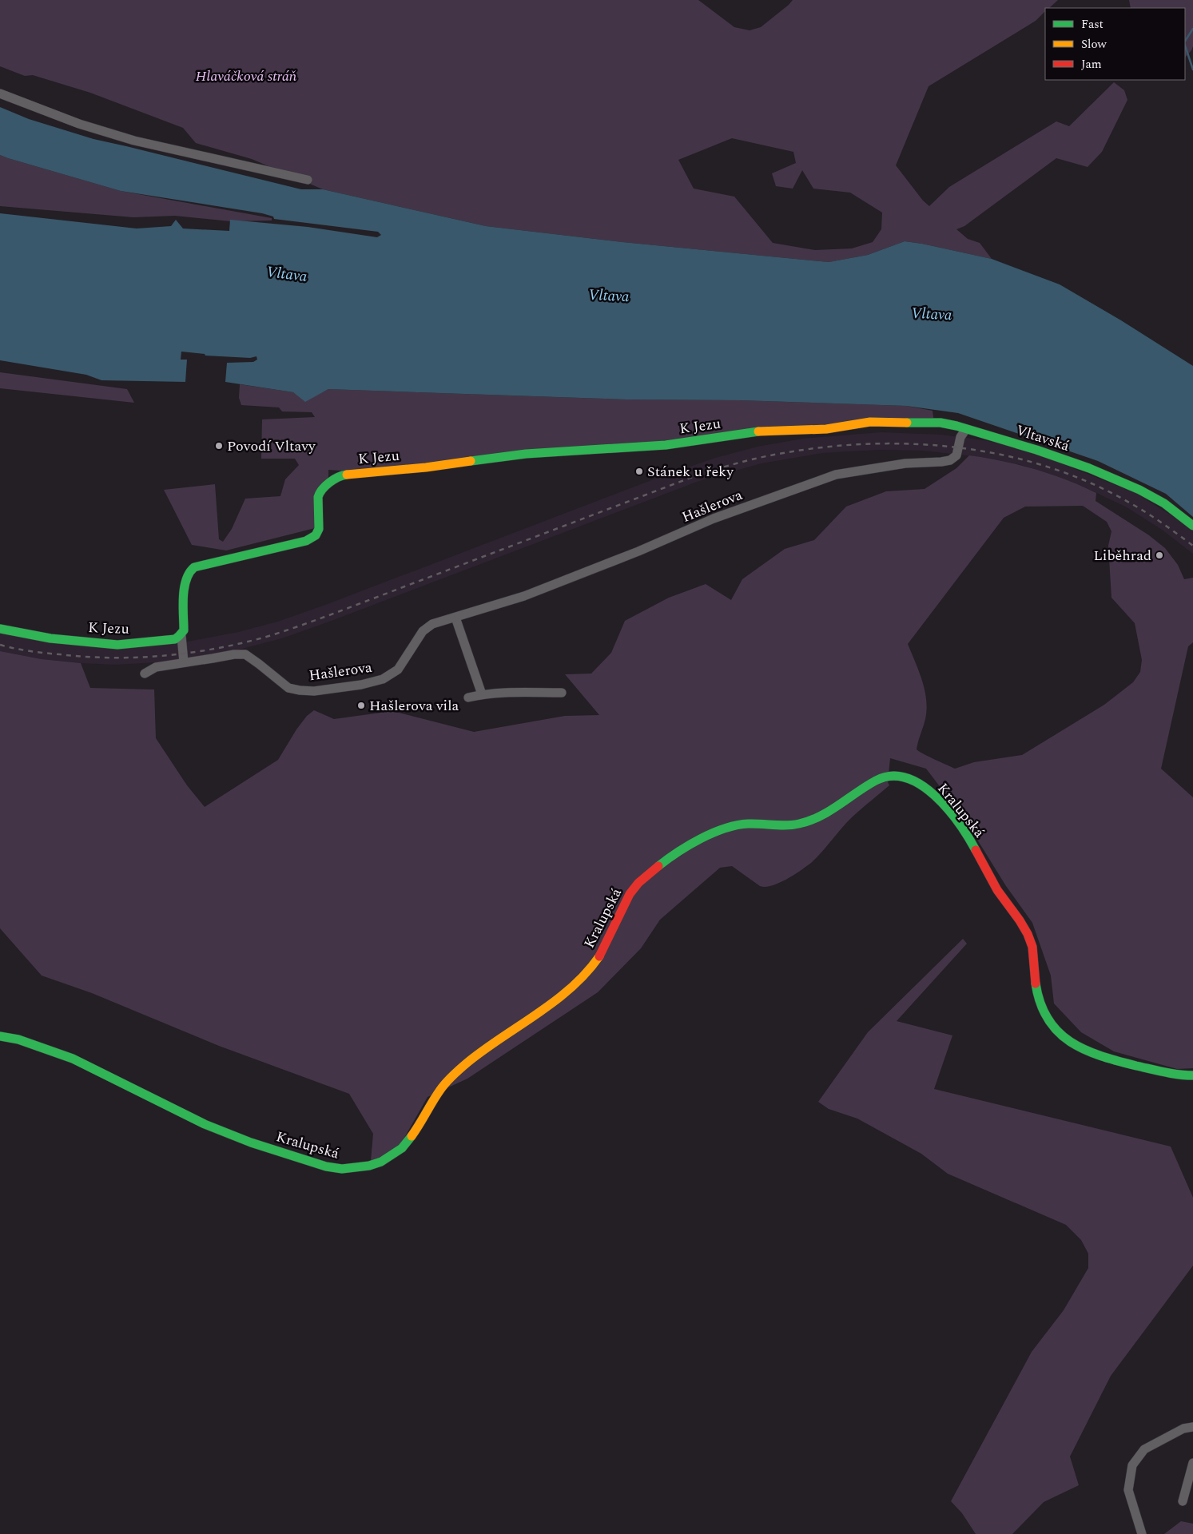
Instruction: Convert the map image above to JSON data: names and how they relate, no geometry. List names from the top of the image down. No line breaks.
{"streets":{"street":["K Jezu","Vltavská","Hašlerova","Kralupská"]},"crossings":[["K Jezu","Vltavská"],["Vltavská","Hašlerova"]],"water":["Vltava"],"parks":["Hlaváčková stráň"],"places":["Povodí Vltavy","Stánek u řeky","Liběhrad","Hašlerova vila"],"legend":["Fast","Slow","Jam"]}
